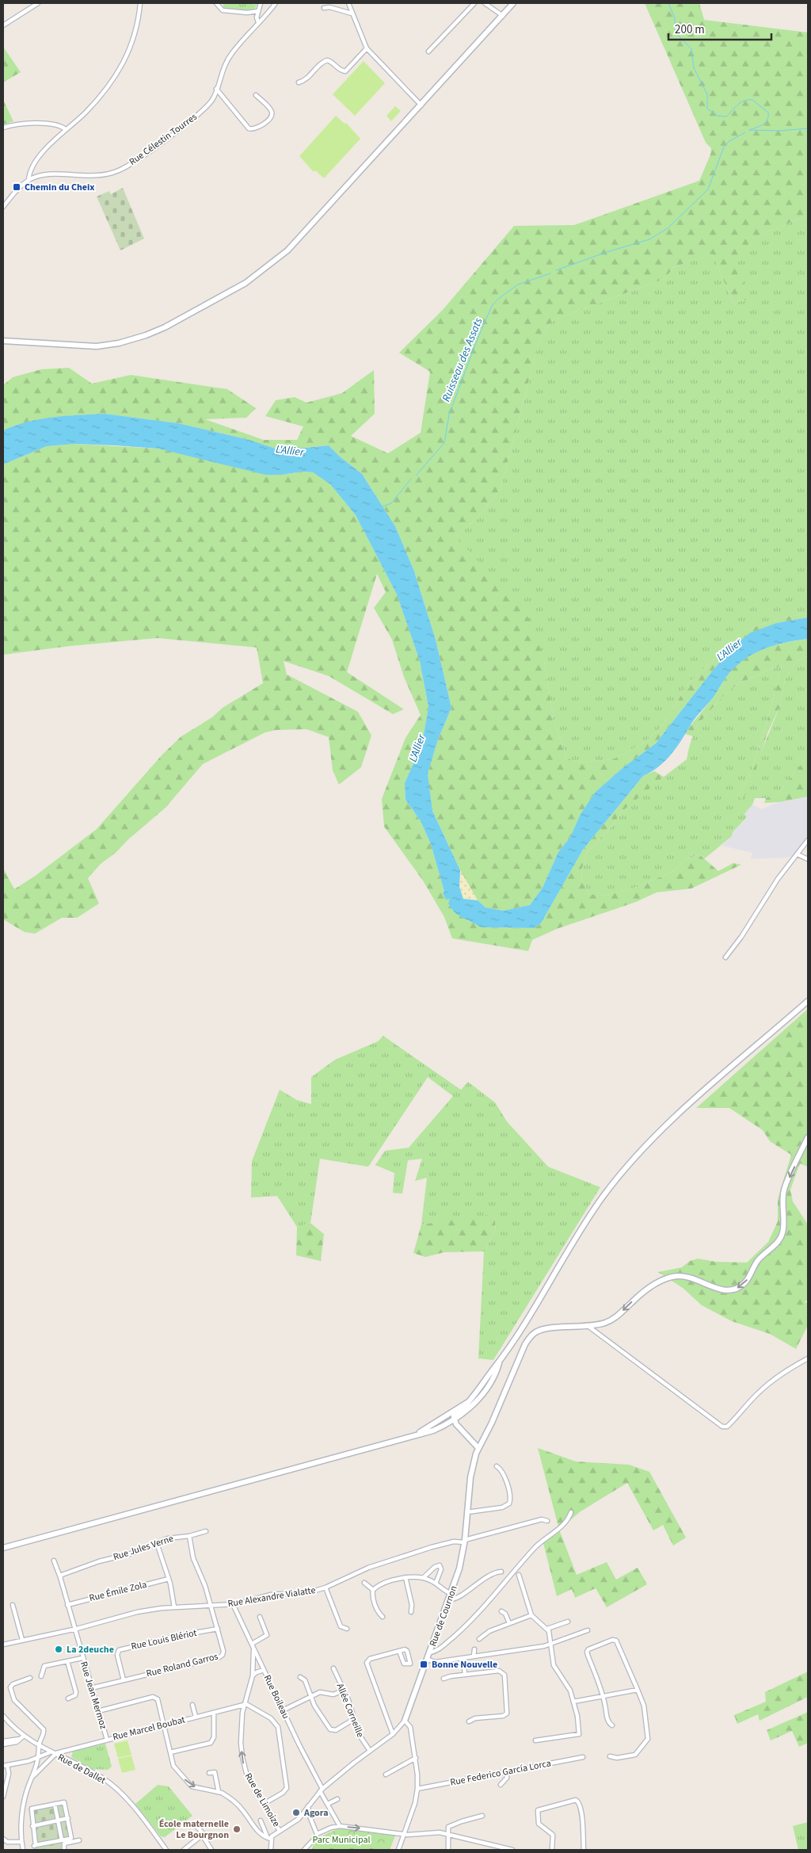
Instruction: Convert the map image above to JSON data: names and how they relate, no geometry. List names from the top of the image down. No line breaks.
{"streets":{"street":["Rue Célestin Tourres","Rue Jules Verne","Rue Émile Zola","Rue Alexandre Vialatte","Rue de Cournon","Rue Louis Blériot","Rue Roland Garros","Rue Jean Mermoz","Rue Boileau","Allée Corneille","Rue Marcel Boubat","Rue de Dallet","Rue Federico García Lorca","Rue de Limoize"]},"crossings":[["Rue Jules Verne","Rue Roland Garros"],["Rue Jules Verne","Rue Jean Mermoz"],["Rue Émile Zola","Rue Jean Mermoz"],["Rue Alexandre Vialatte","Rue de Cournon"],["Rue Alexandre Vialatte","Rue Roland Garros"],["Rue Alexandre Vialatte","Rue Jean Mermoz"],["Rue Alexandre Vialatte","Rue Boileau"],["Rue de Cournon","Rue Boileau"],["Rue de Cournon","Allée Corneille"],["Rue Louis Blériot","Rue Roland Garros"],["Rue Roland Garros","Rue Jean Mermoz"],["Rue Jean Mermoz","Rue Marcel Boubat"],["Rue Boileau","Rue de Limoize"],["Rue Marcel Boubat","Rue de Dallet"],["Rue Marcel Boubat","Rue de Limoize"]],"one_way":["Rue de Limoize"],"water":["Ruisseau des Assats","L'Allier"],"parks":["Parc Municipal"],"places":{"transit":["Chemin du Cheix","Bonne Nouvelle"],"other":["La 2deuche","Agora","École maternelle Le Bourgnon"]},"scale_bar":"200 m"}
